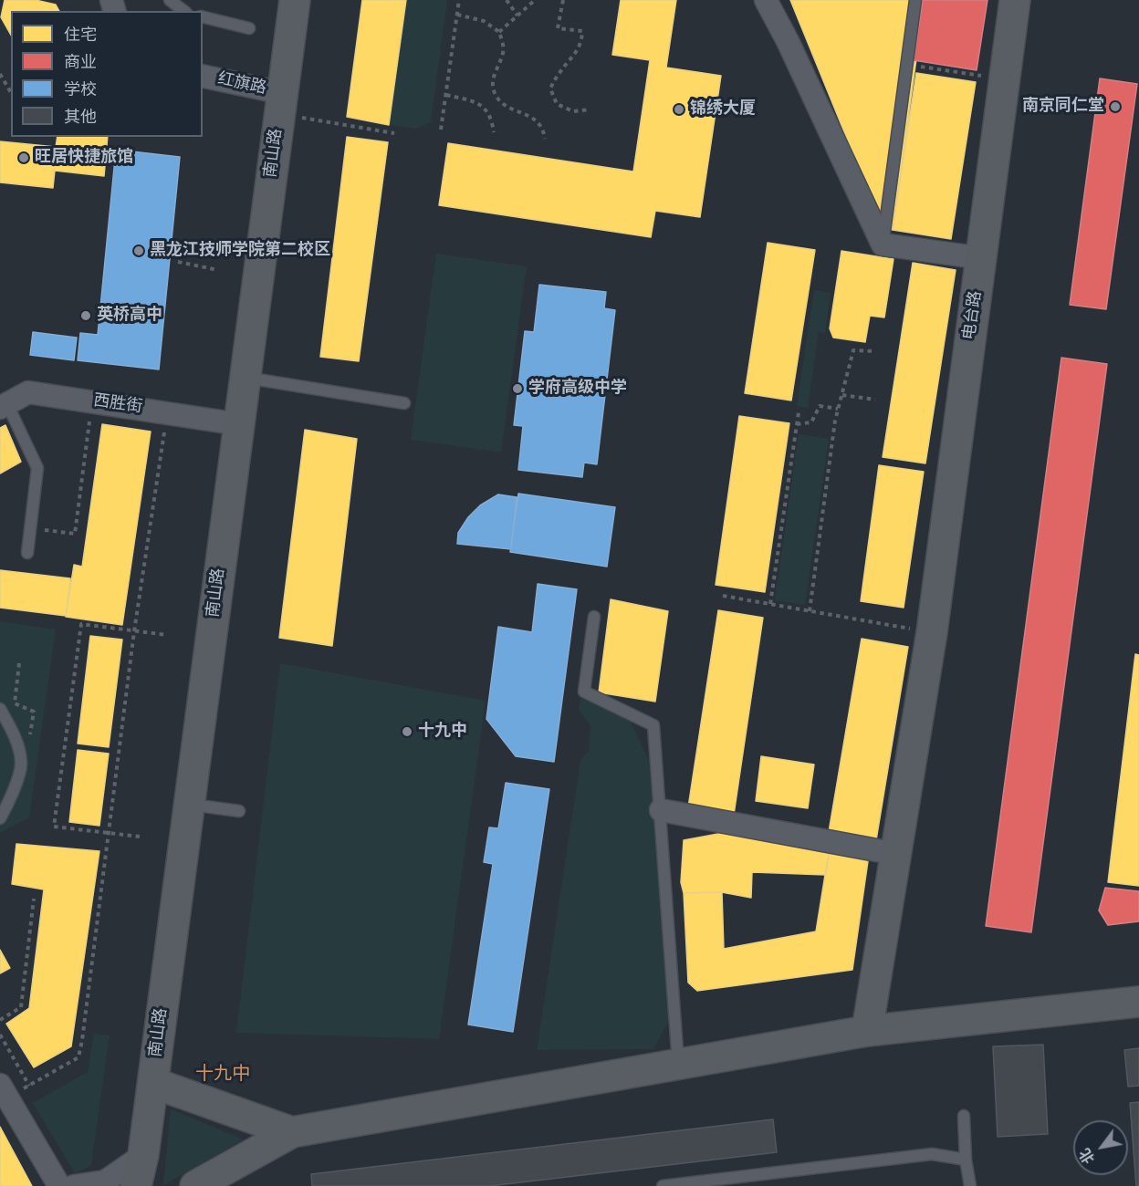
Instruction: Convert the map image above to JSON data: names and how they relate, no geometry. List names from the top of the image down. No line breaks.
{"streets":{"street":["红旗路","南山路","电台路","西胜街"]},"crossings":[["红旗路","南山路"],["南山路","西胜街"]],"districts":["十九中"],"places":["南京同仁堂","锦绣大厦","旺居快捷旅馆","黑龙江技师学院第二校区","英桥高中","学府高级中学","十九中"],"legend":["住宅","商业","学校","其他"],"north":"bottom left"}
